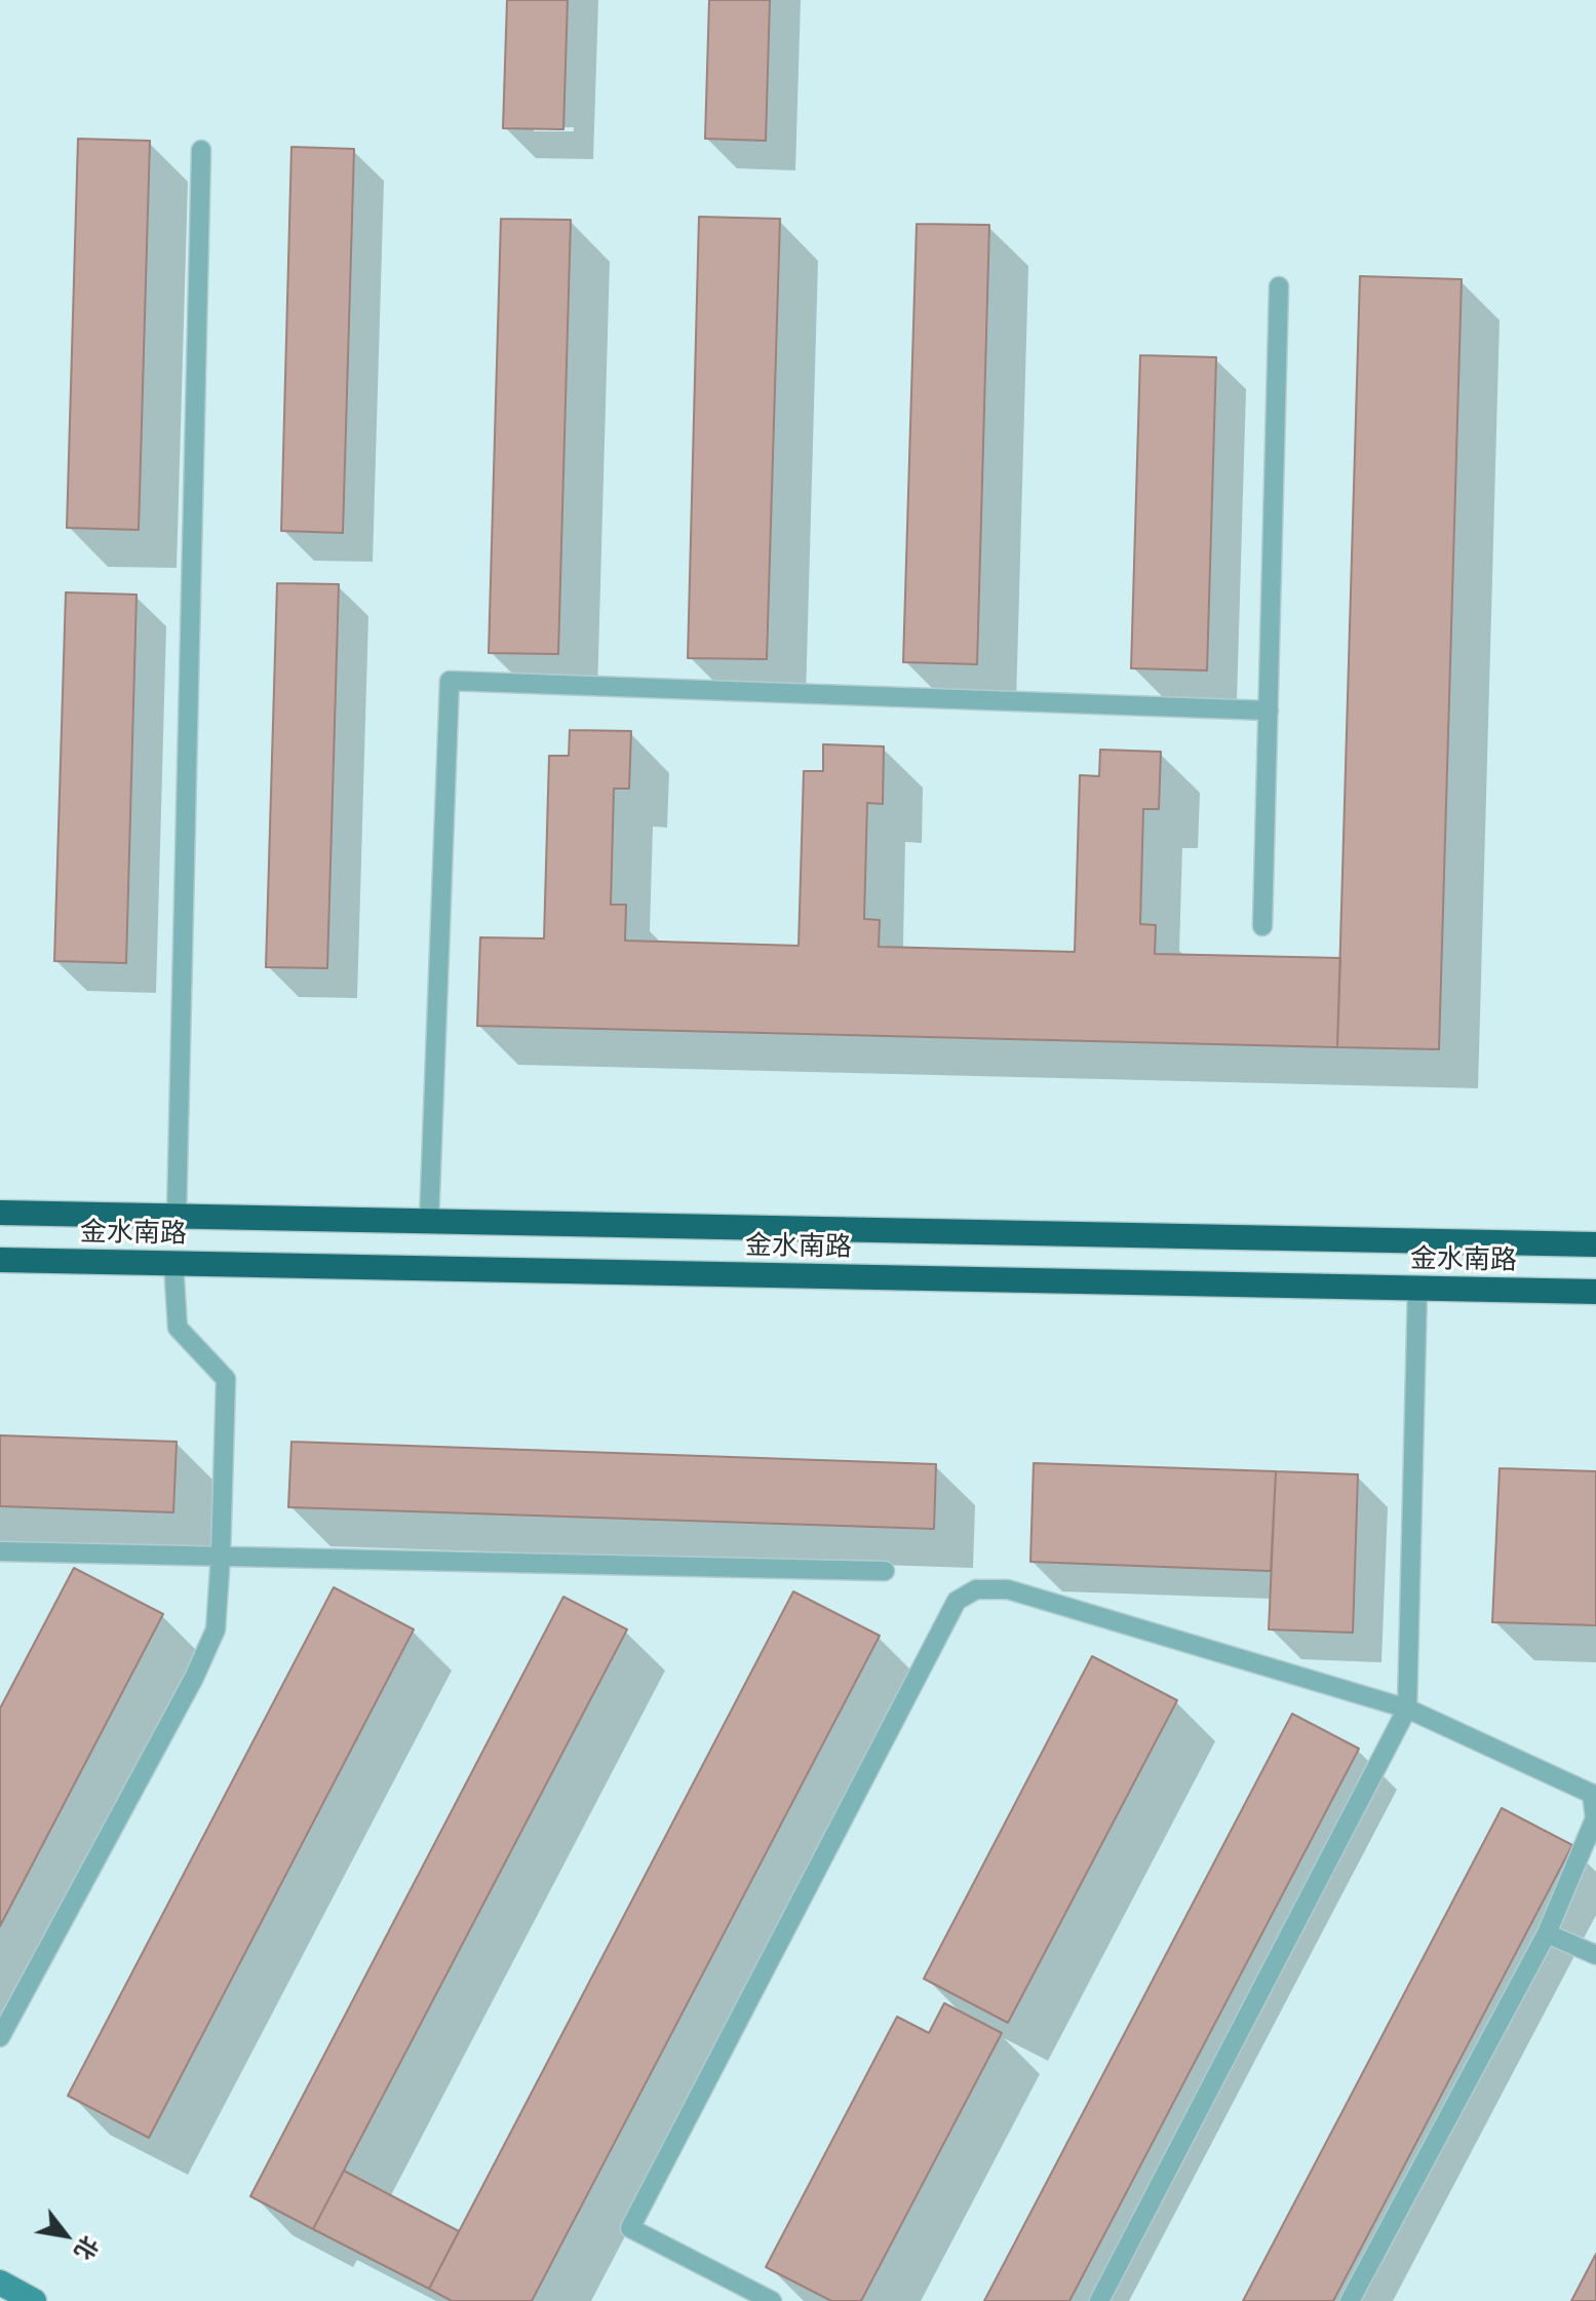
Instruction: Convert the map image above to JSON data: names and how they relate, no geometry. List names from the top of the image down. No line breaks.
{"streets":{"highway":["金水南路"]},"north":"bottom right"}
